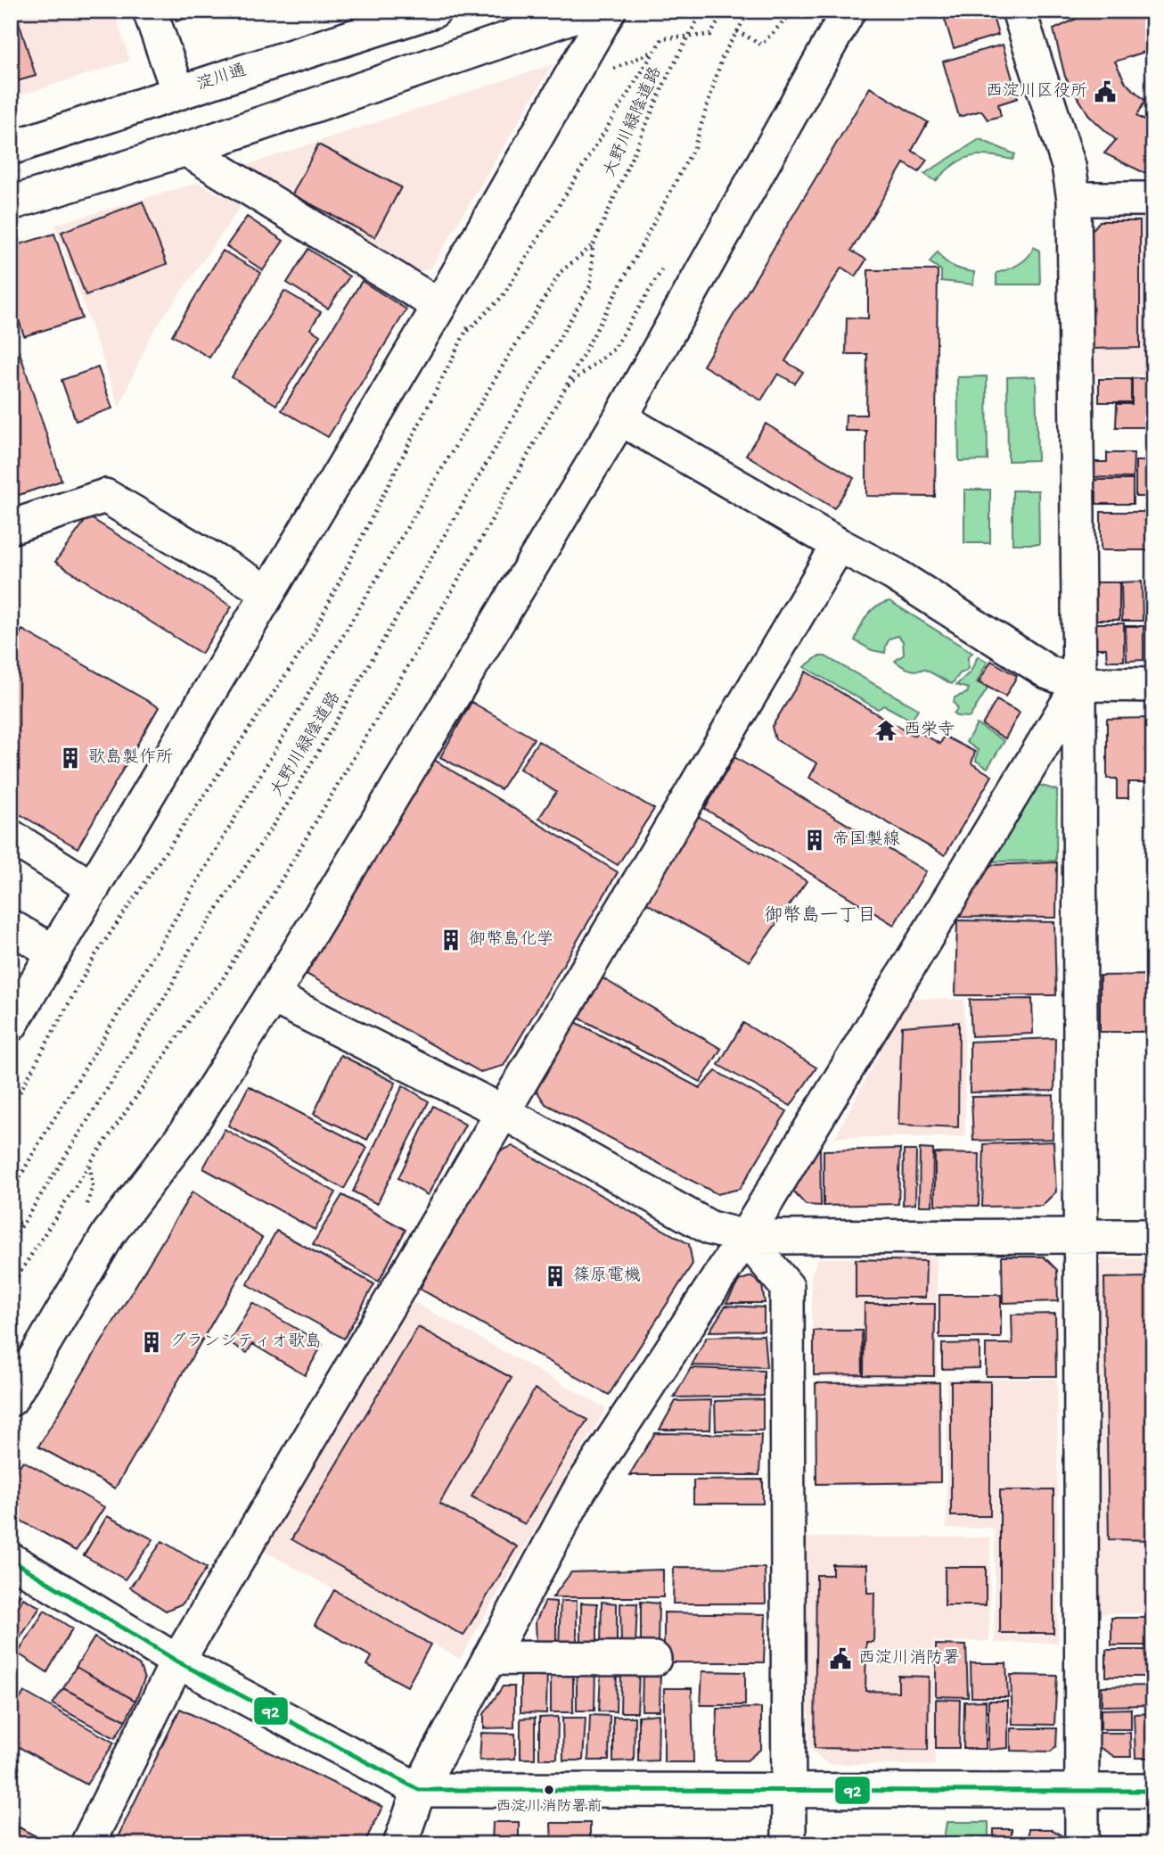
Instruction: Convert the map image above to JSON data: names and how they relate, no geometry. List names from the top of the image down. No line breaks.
{"streets":{"street":["淀川通"],"path":["大野川緑陰道路"]},"districts":["御幣島一丁目"],"places":{"public building":["西淀川区役所","西淀川消防署"],"temple":["西栄寺"],"building":["歌島製作所","帝国製線","御幣島化学","篠原電機","グランシティオ歌島"],"other":["西淀川消防署前"]},"lines":["transit line 92"]}
